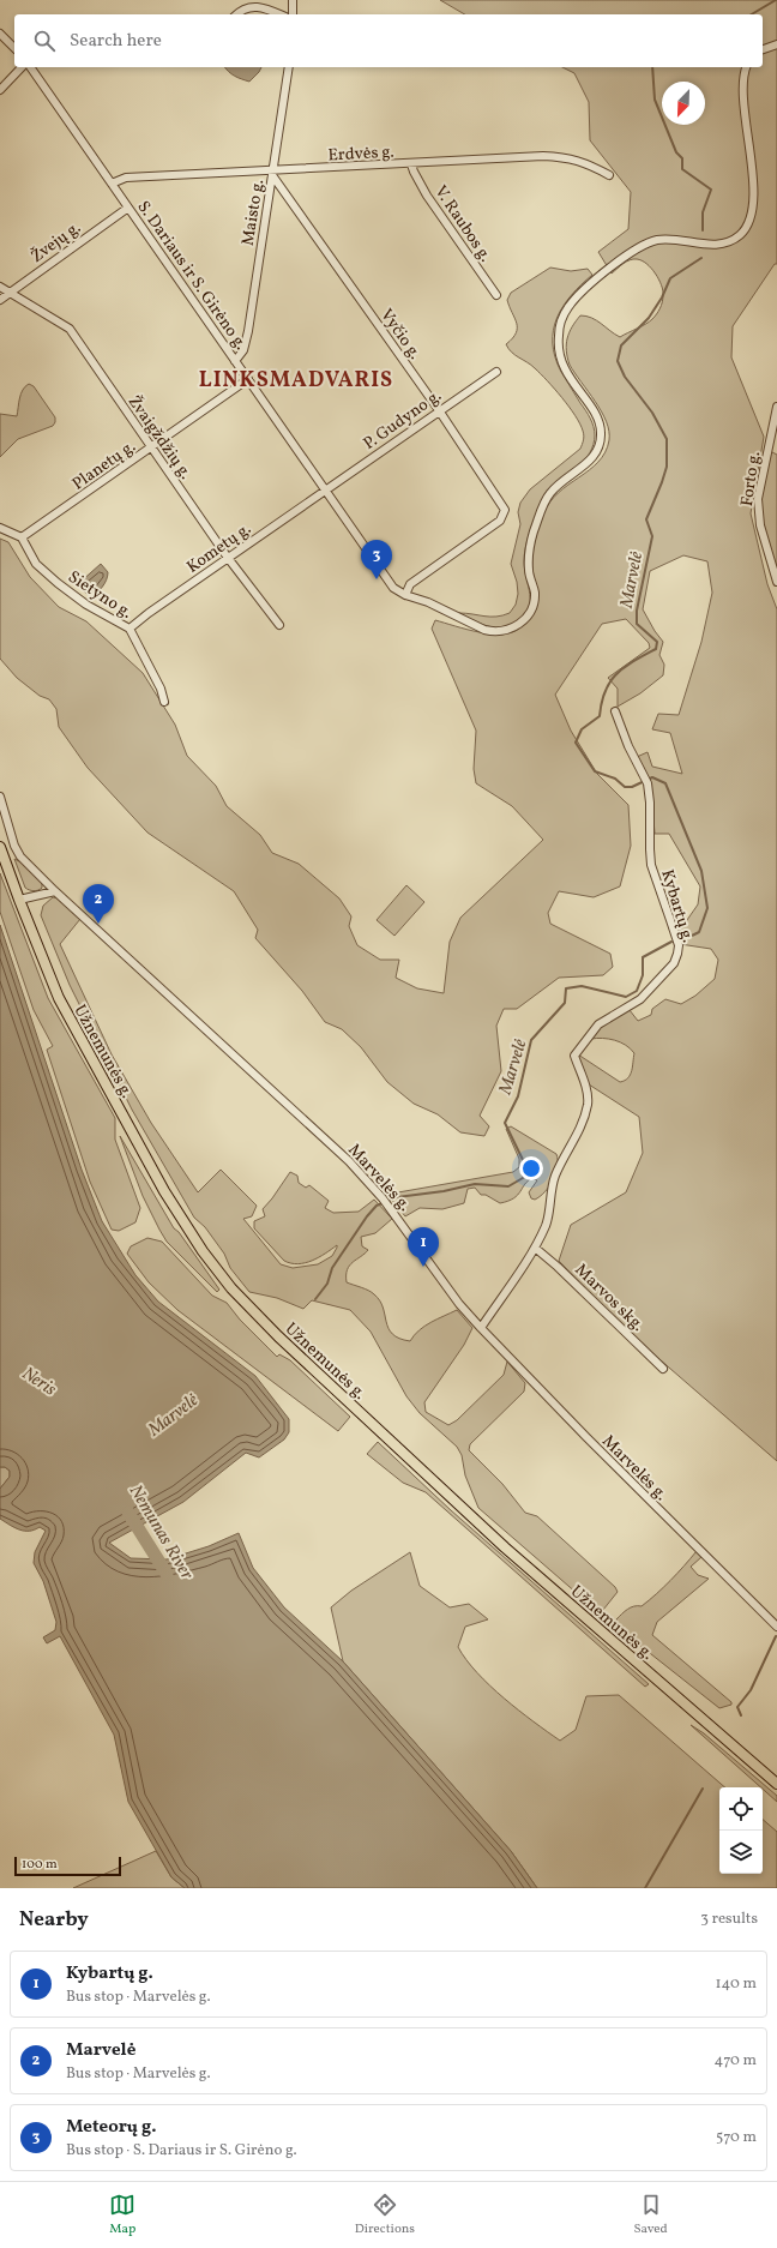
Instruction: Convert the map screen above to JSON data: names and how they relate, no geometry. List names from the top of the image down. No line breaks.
{"streets":{"main road":["Užnemunės g."],"street":["Erdvės g.","Maisto g.","V. Raubos g.","Žvejų g.","S. Dariaus ir S. Girėno g.","Vyčio g.","P. Gudyno g.","Žvaigždžių g.","Planetų g.","Forto g.","Kometų g.","Sietyno g.","Kybartų g.","Marvelės g.","Marvos skg."]},"crossings":[["Erdvės g.","Maisto g."],["Erdvės g.","V. Raubos g."],["Erdvės g.","S. Dariaus ir S. Girėno g."],["Erdvės g.","Vyčio g."],["Maisto g.","S. Dariaus ir S. Girėno g."],["Maisto g.","Vyčio g."],["Žvejų g.","S. Dariaus ir S. Girėno g."],["Žvejų g.","Žvaigždžių g."],["S. Dariaus ir S. Girėno g.","Vyčio g."],["S. Dariaus ir S. Girėno g.","P. Gudyno g."],["S. Dariaus ir S. Girėno g.","Planetų g."],["S. Dariaus ir S. Girėno g.","Kometų g."],["Vyčio g.","P. Gudyno g."],["P. Gudyno g.","Kometų g."],["Žvaigždžių g.","Planetų g."],["Žvaigždžių g.","Kometų g."],["Planetų g.","Sietyno g."],["Kometų g.","Sietyno g."],["Kybartų g.","Marvelės g."],["Kybartų g.","Marvos skg."]],"districts":["LINKSMADVARIS"],"water":["Marvelė","Neris","Nemunas River"],"scale_bar":"100 m","north":"bottom left","page":{"search":"Search here","pins":["3","2","1"],"scale":"100 m","heading":["Nearby","3 results"],"list":[{"mark":"1","name":"Kybartų g.","note":"Bus stop · Marvelės g.","value":"140 m"},{"mark":"2","name":"Marvelė","note":"Bus stop · Marvelės g.","value":"470 m"},{"mark":"3","name":"Meteorų g.","note":"Bus stop · S. Dariaus ir S. Girėno g.","value":"570 m"}],"nav":["Map","Directions","Saved"]}}
